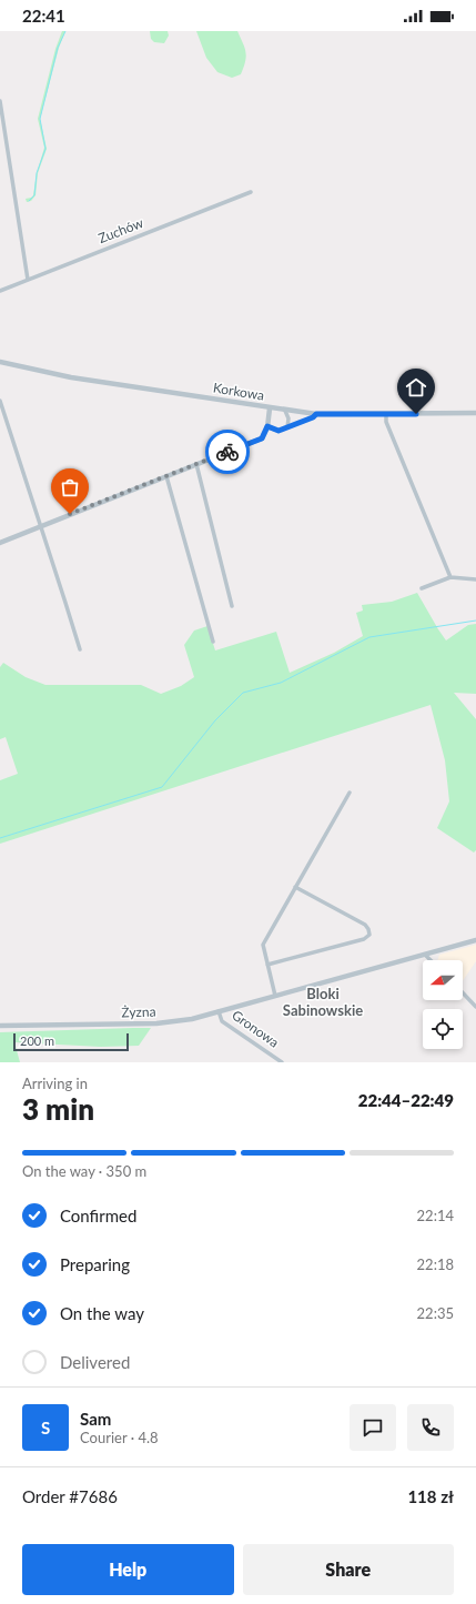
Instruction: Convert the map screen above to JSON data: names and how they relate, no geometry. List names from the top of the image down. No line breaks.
{"streets":{"street":["Zuchów","Korkowa","Żyzna","Gronowa"]},"crossings":[["Żyzna","Gronowa"]],"districts":["Bloki Sabinowskie"],"scale_bar":"200 m","north":"left","page":{"status":"22:41","scale":"200 m","heading":["3 min","Arriving in","22:44–22:49"],"panel":["Sam","Courier · 4.8","Order #7686","118 zł"],"bar":"On the way · 350 m","list":[["Confirmed","22:14"],["Preparing","22:18"],["On the way","22:35"],"Delivered"],"round":"S","buttons":["Help","Share"]}}
